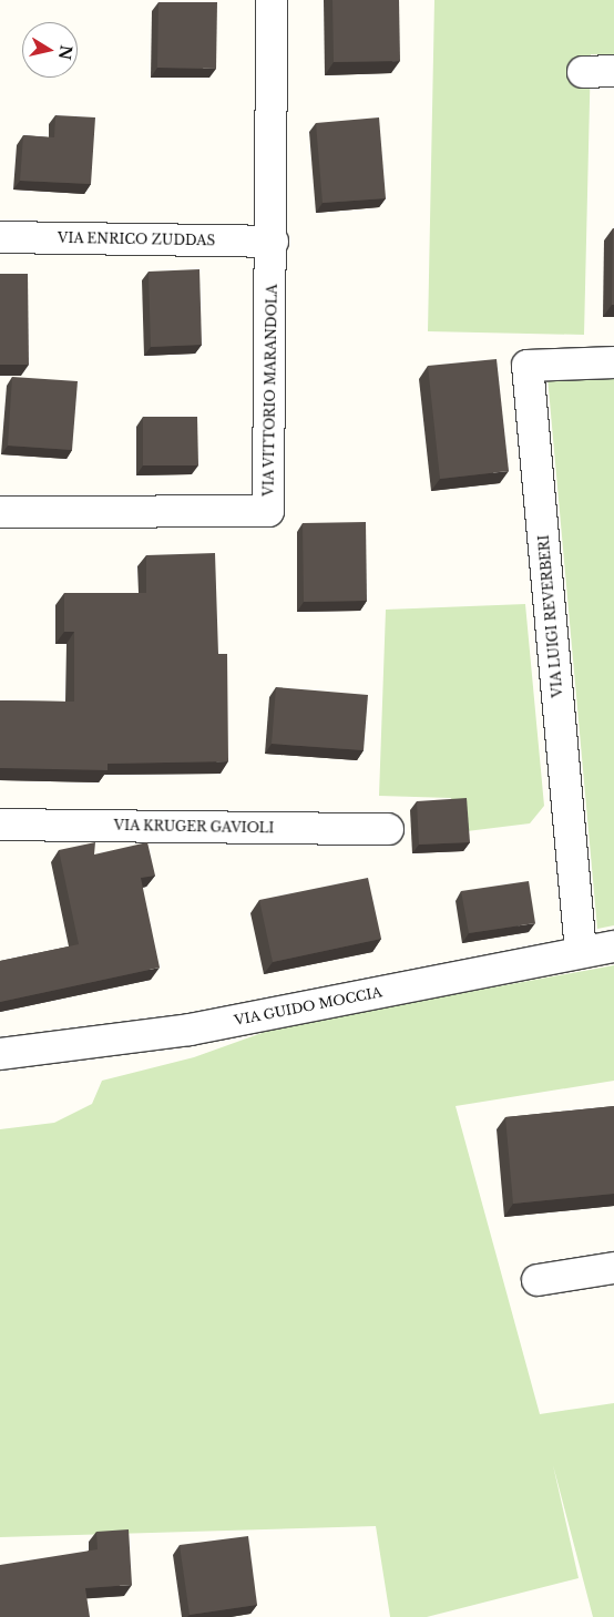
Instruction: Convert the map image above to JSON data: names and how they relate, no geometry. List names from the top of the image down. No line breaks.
{"streets":{"street":["VIA ENRICO ZUDDAS","VIA VITTORIO MARANDOLA","VIA LUIGI REVERBERI","VIA KRUGER GAVIOLI","VIA GUIDO MOCCIA"]},"crossings":[["VIA ENRICO ZUDDAS","VIA VITTORIO MARANDOLA"],["VIA LUIGI REVERBERI","VIA GUIDO MOCCIA"]],"north":"right"}
